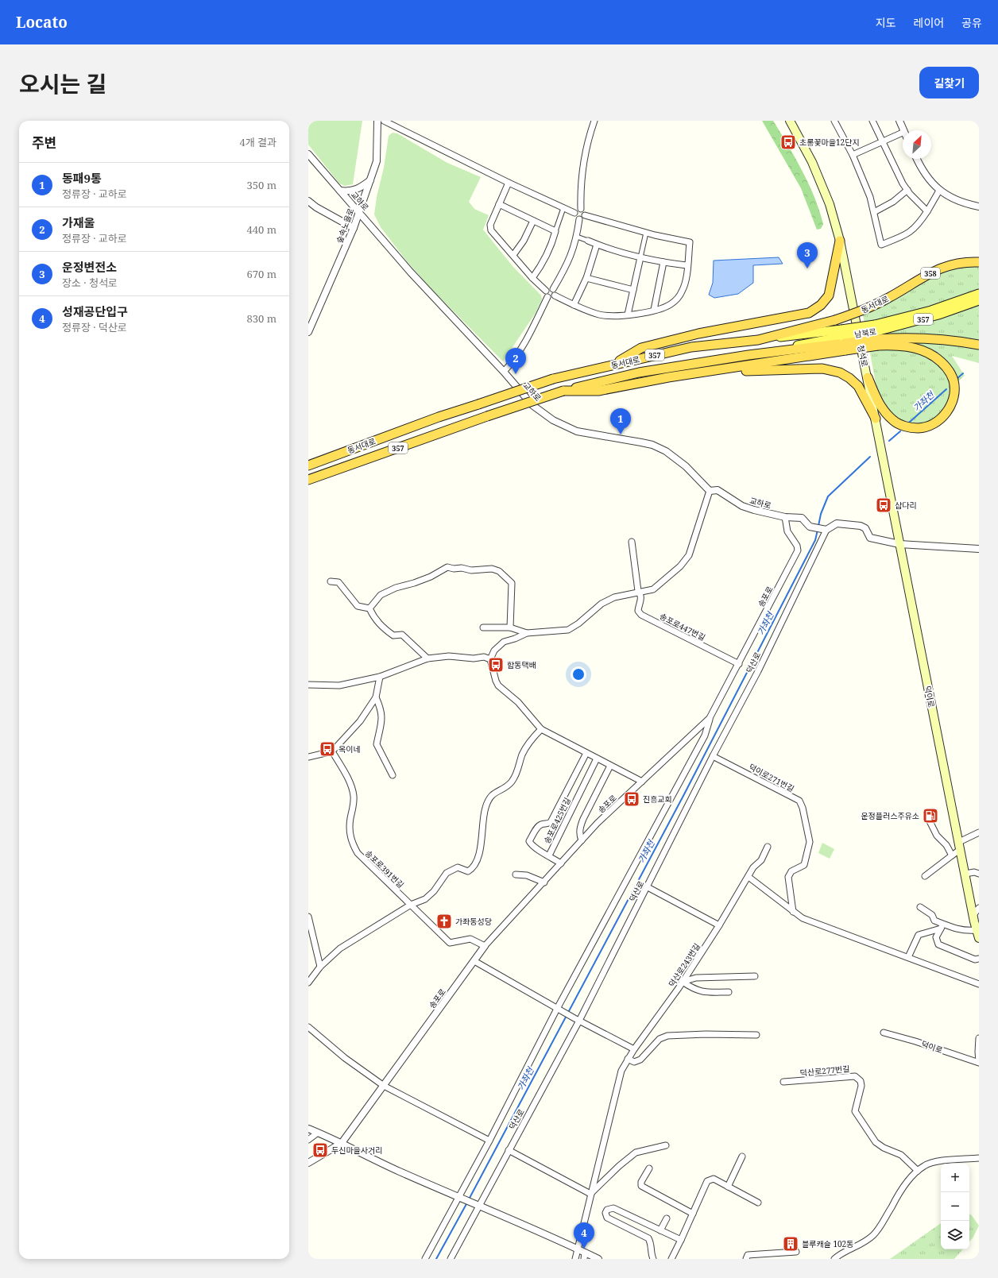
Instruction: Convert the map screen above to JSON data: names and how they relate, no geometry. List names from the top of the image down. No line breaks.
{"streets":{"highway":["358","동서대로","357"],"main road":["남북로","청석로","덕이로"],"street":["교하로","숲속노을로","송포로","송포로447번길","덕산로","덕이로271번길","송포로425번길","송포로391번길","덕산로243번길","덕산로277번길"]},"crossings":[["교하로","숲속노을로"],["교하로","송포로"],["교하로","덕산로"],["동서대로","남북로"],["청석로","덕이로"],["송포로","송포로447번길"],["송포로","덕산로"],["송포로","송포로391번길"],["덕산로","덕이로271번길"]],"water":["가좌천"],"places":{"bus stop":["초롱꽃마을12단지","삽다리","합동택배","옥이네","진흥교회","두신마을사거리"],"fuel station":["운정플러스주유소"],"church":["가좌동성당"],"building":["블루캐슬 102동"]},"north":"top right","page":{"header":"Locato","nav":["지도","레이어","공유"],"title":"오시는 길","buttons":"길찾기","heading":["주변","4개 결과"],"list":[{"mark":"1","name":"동패9통","note":"정류장 · 교하로","value":"350 m"},{"mark":"2","name":"가재울","note":"정류장 · 교하로","value":"440 m"},{"mark":"3","name":"운정변전소","note":"장소 · 청석로","value":"670 m"},{"mark":"4","name":"성재공단입구","note":"정류장 · 덕산로","value":"830 m"}],"pins":["3","2","1","4"],"map_buttons":["+","−"]}}
